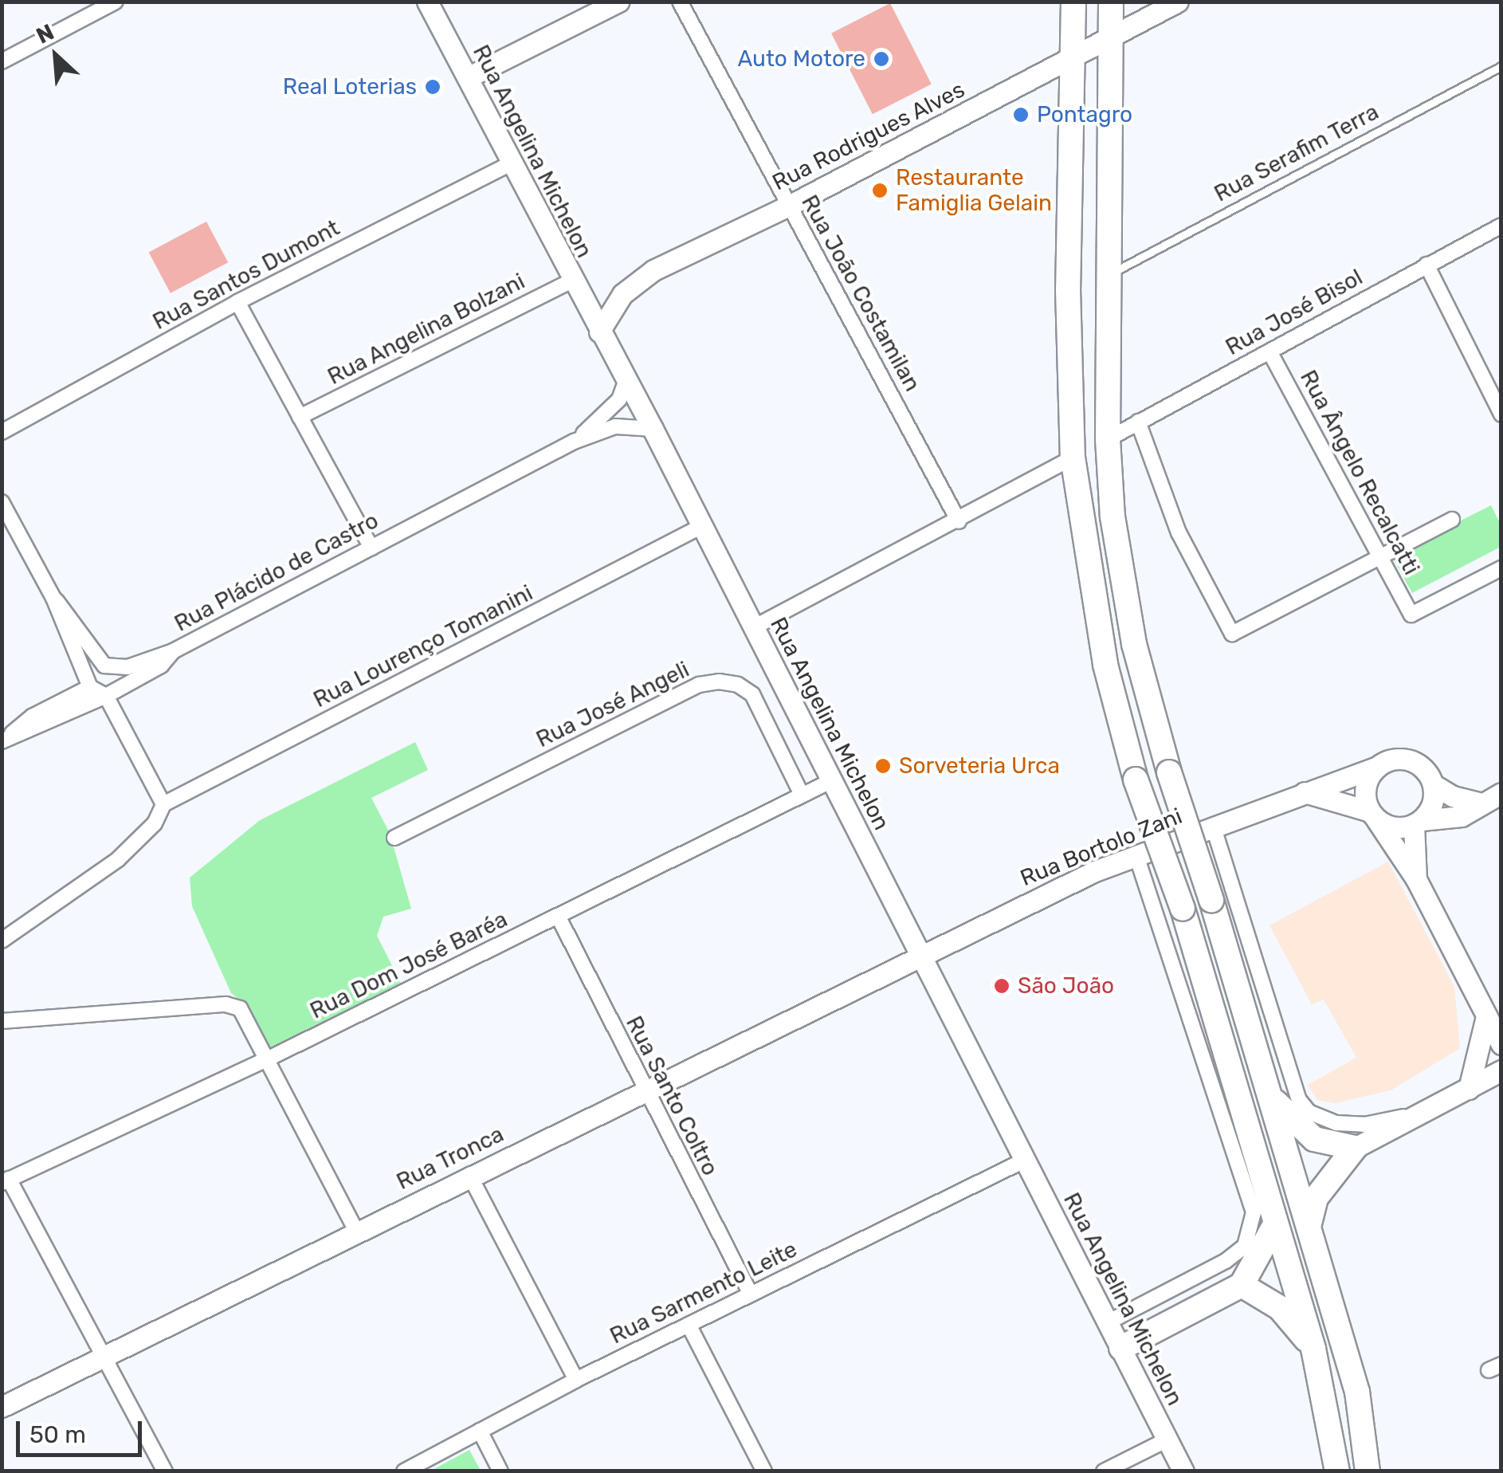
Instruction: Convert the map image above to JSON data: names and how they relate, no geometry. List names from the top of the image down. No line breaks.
{"streets":{"main road":["Rua Rodrigues Alves","Rua Angelina Michelon","Rua Bortolo Zani","Rua Tronca"],"street":["Rua Santos Dumont","Rua João Costamilan","Rua José Bisol","Rua Angelina Bolzani","Rua Ângelo Recalcatti","Rua Plácido de Castro","Rua Lourenço Tomanini","Rua José Angeli","Rua Dom José Baréa","Rua Santo Coltro","Rua Sarmento Leite"],"lane":["Rua Serafim Terra"]},"crossings":[["Rua Rodrigues Alves","Rua Angelina Michelon"],["Rua Rodrigues Alves","Rua João Costamilan"],["Rua Angelina Michelon","Rua Santos Dumont"],["Rua Angelina Michelon","Rua Angelina Bolzani"],["Rua Angelina Michelon","Rua Plácido de Castro"],["Rua Angelina Michelon","Rua Lourenço Tomanini"],["Rua Angelina Michelon","Rua Bortolo Zani"],["Rua Angelina Michelon","Rua Dom José Baréa"],["Rua Angelina Michelon","Rua Tronca"],["Rua Angelina Michelon","Rua Sarmento Leite"],["Rua José Bisol","Rua Ângelo Recalcatti"],["Rua José Angeli","Rua Dom José Baréa"],["Rua Bortolo Zani","Rua Tronca"],["Rua Dom José Baréa","Rua Santo Coltro"],["Rua Santo Coltro","Rua Tronca"],["Rua Santo Coltro","Rua Sarmento Leite"]],"places":["Auto Motore","Real Loterias","Pontagro","Restaurante Famiglia Gelain","Sorveteria Urca","São João"],"scale_bar":"50 m","north":"top left"}
